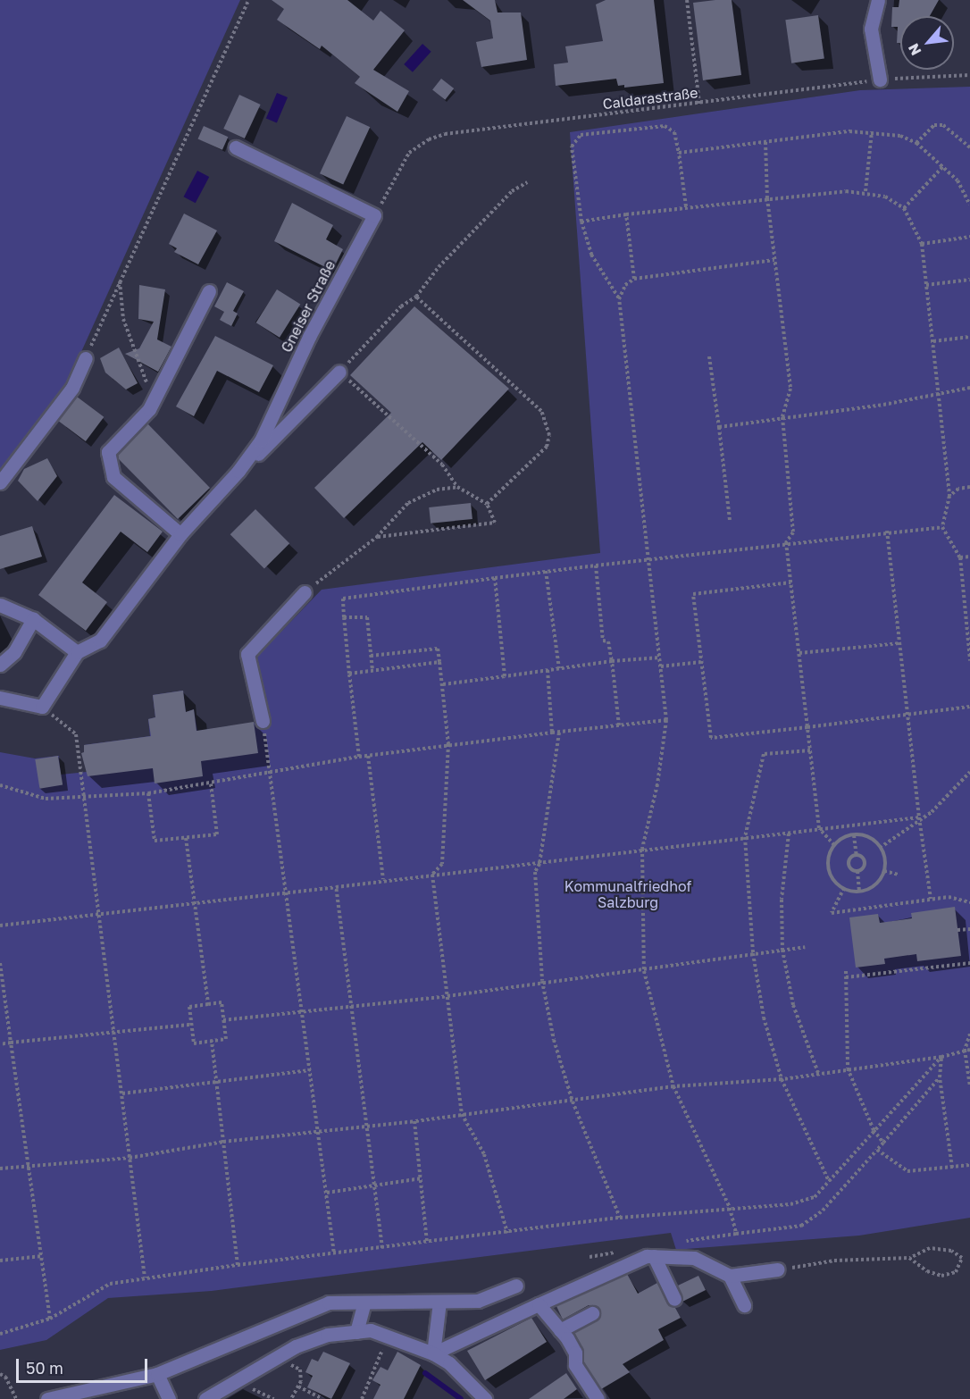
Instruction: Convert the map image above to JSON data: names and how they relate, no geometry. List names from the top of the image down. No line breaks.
{"streets":{"street":["Gneiser Straße"],"path":["Caldarastraße"]},"crossings":[["Caldarastraße","Gneiser Straße"]],"parks":["Kommunalfriedhof Salzburg"],"scale_bar":"50 m","north":"bottom left"}
